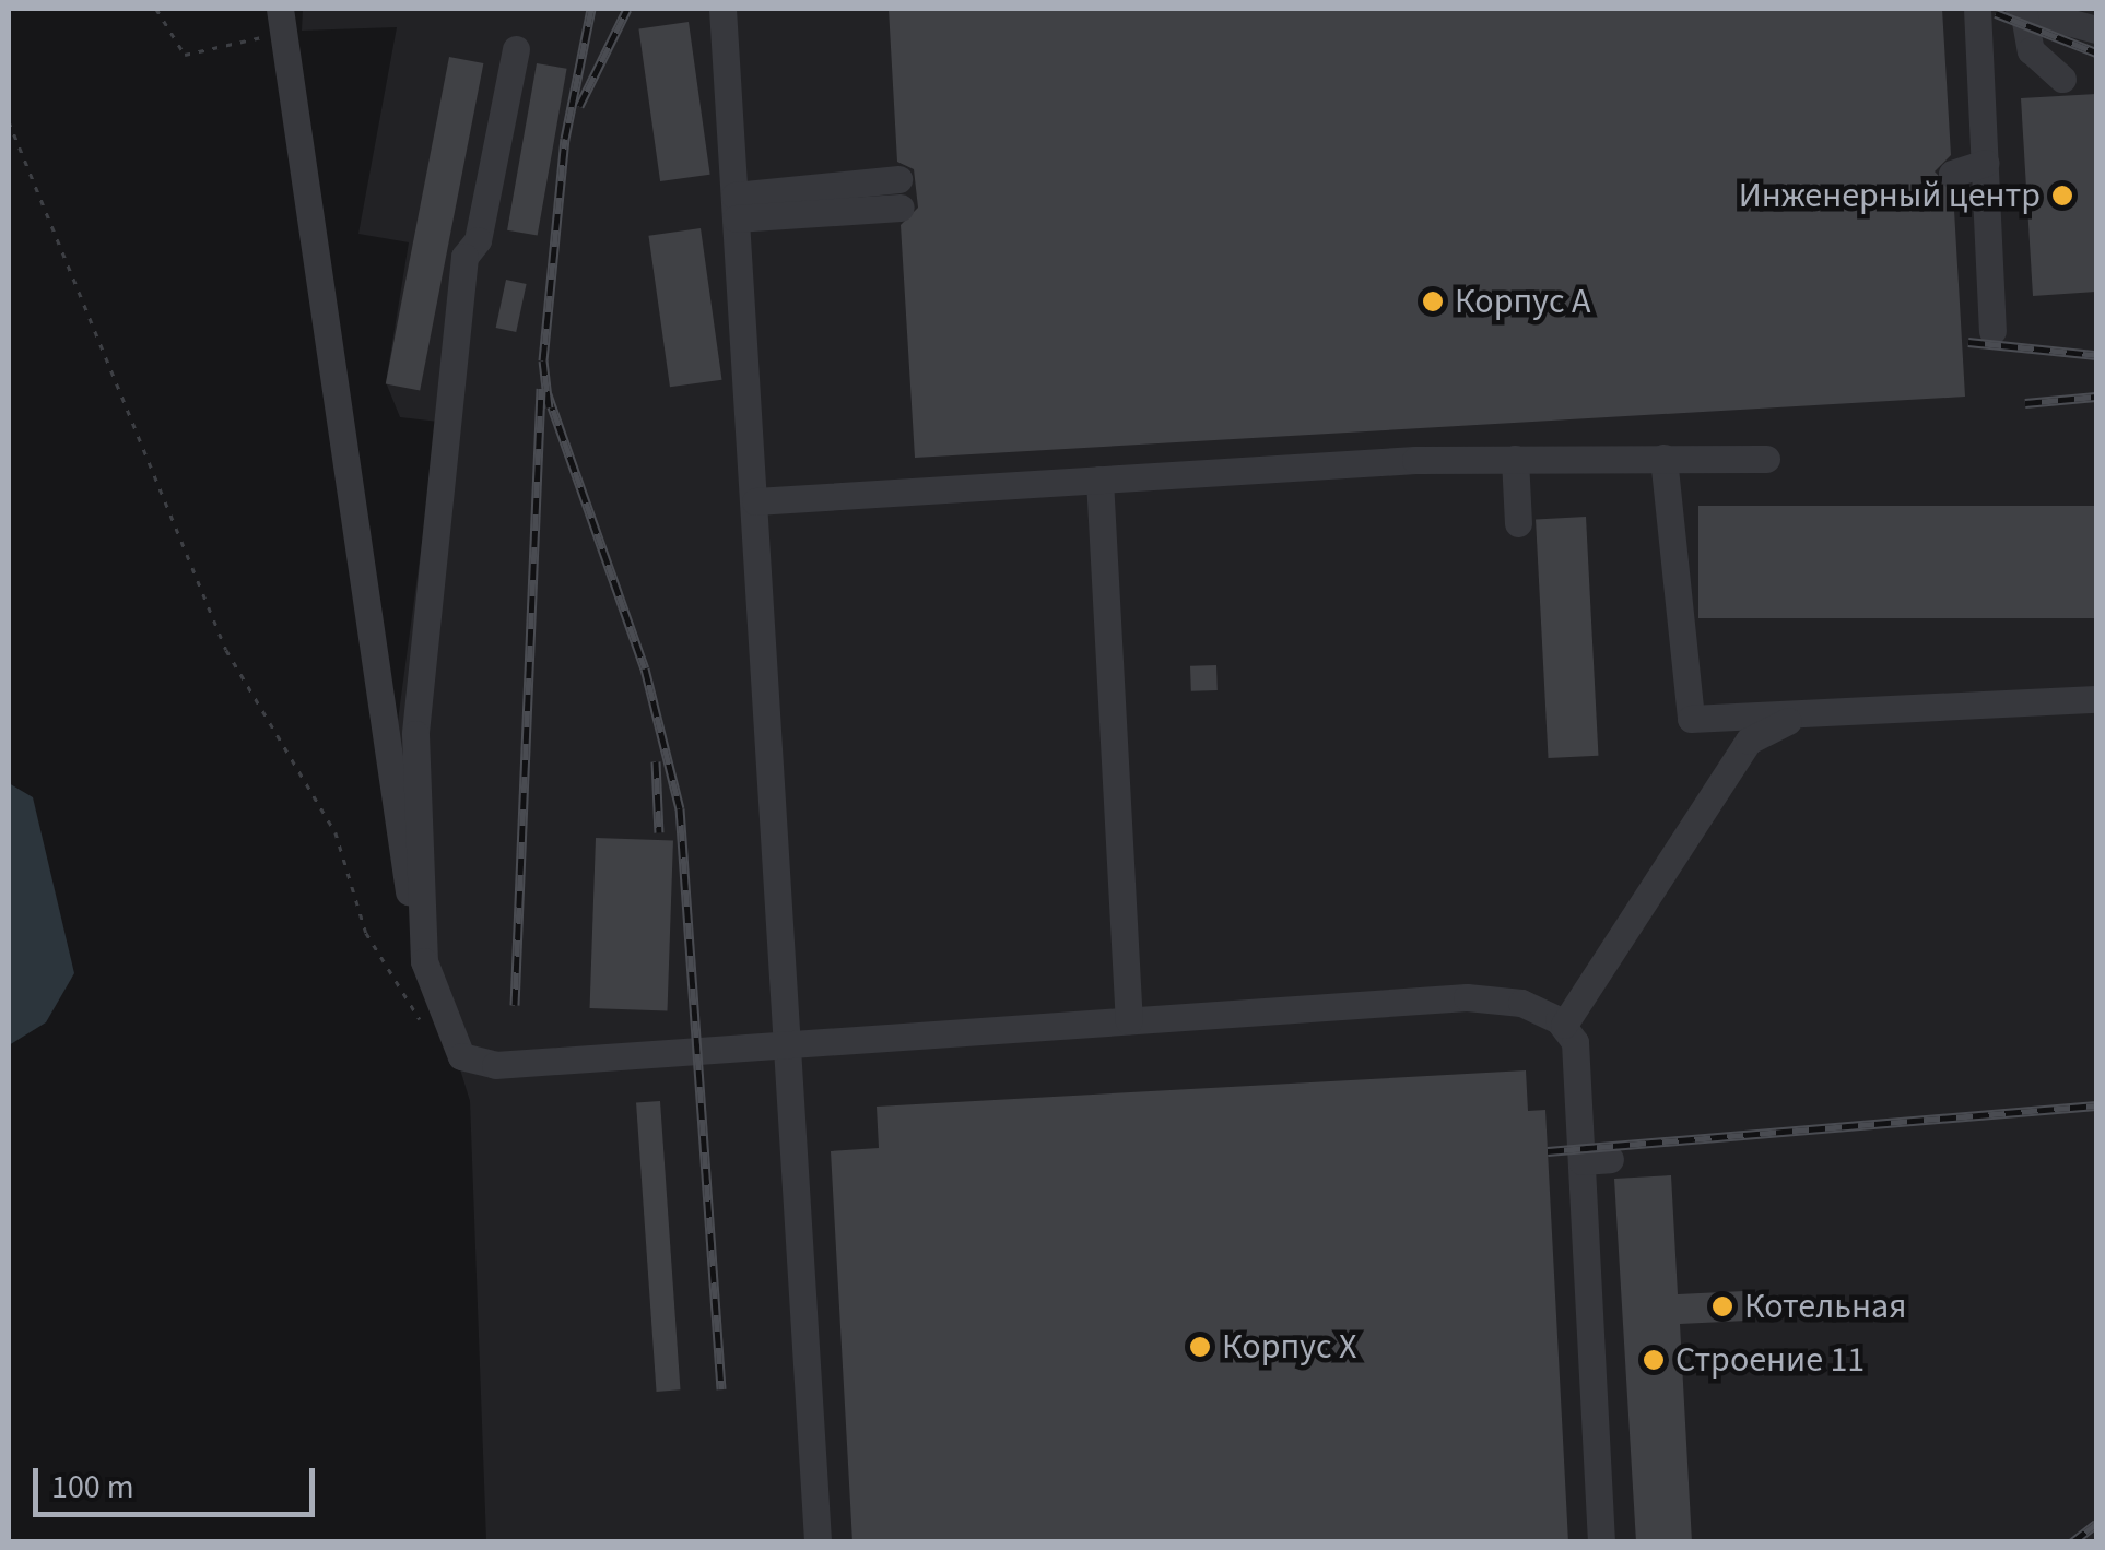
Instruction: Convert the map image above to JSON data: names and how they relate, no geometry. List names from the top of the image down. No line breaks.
{"places":["Инженерный центр","Корпус А","Котельная","Корпус Х","Строение 11"],"scale_bar":"100 m"}
